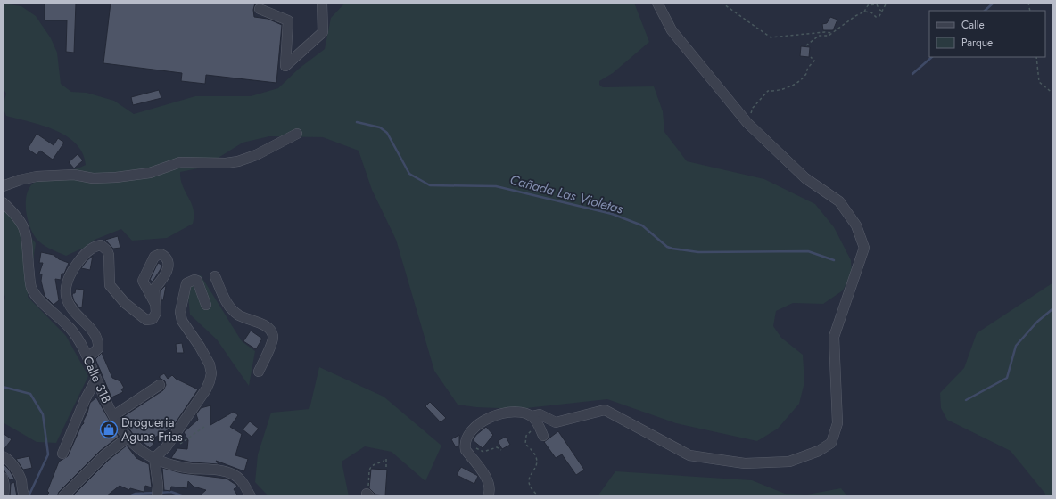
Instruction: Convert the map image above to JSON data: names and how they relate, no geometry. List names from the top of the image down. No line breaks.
{"streets":{"street":["Calle 31B"]},"water":["Cañada Las Violetas"],"places":{"shop":["Drogueria Aguas Frias"]},"legend":["Calle","Parque"]}
